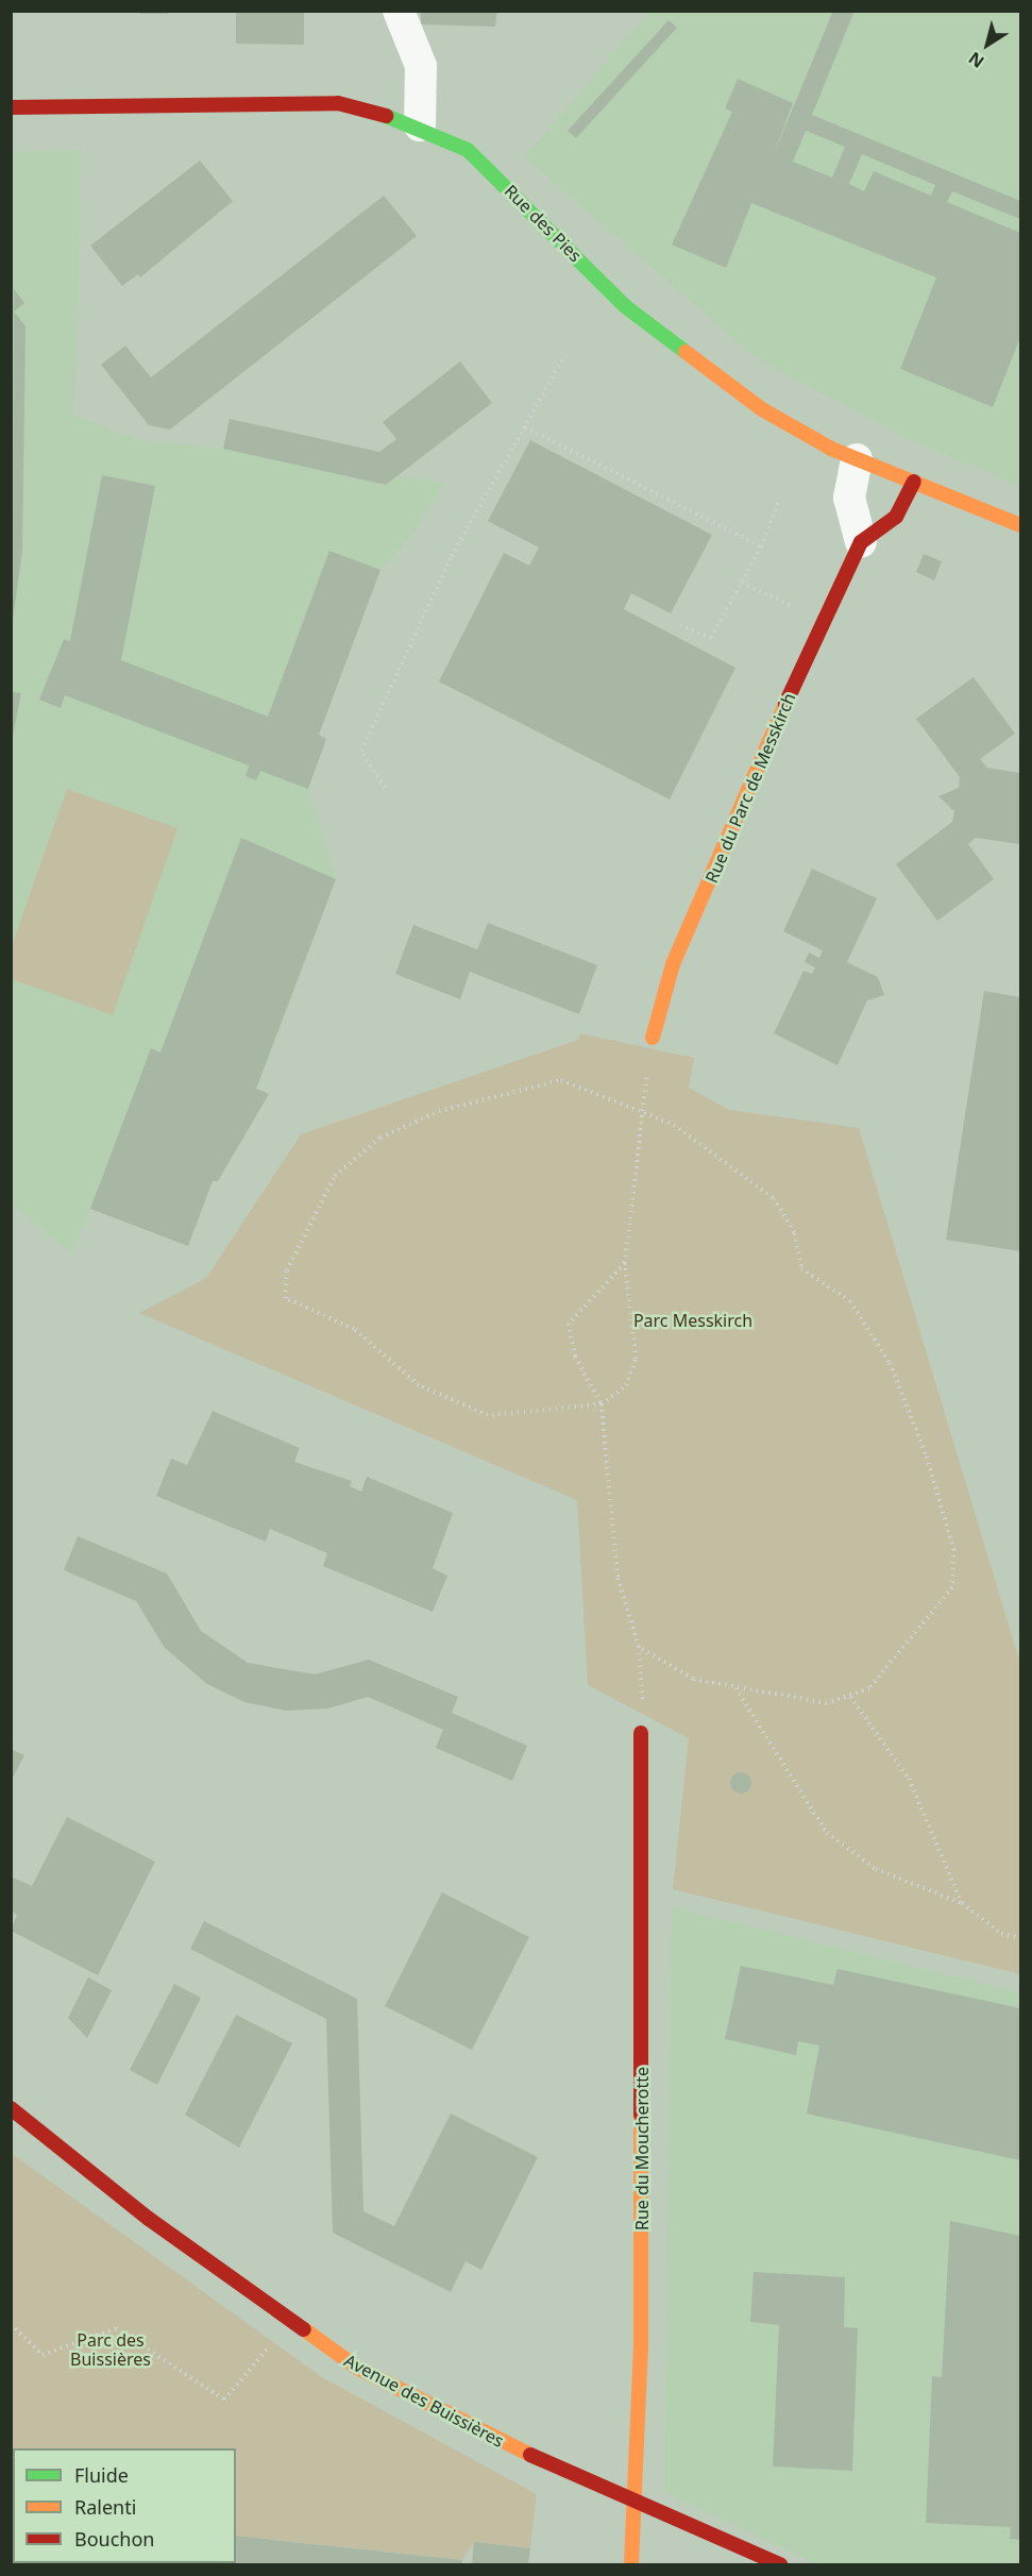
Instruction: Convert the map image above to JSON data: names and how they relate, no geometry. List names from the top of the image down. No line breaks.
{"streets":{"street":["Rue des Pies","Rue du Parc de Messkirch","Rue du Moucherotte","Avenue des Buissières"]},"crossings":[["Rue des Pies","Rue du Parc de Messkirch"],["Rue du Moucherotte","Avenue des Buissières"]],"parks":["Parc Messkirch","Parc des Buissières"],"legend":["Fluide","Ralenti","Bouchon"],"north":"bottom left"}
